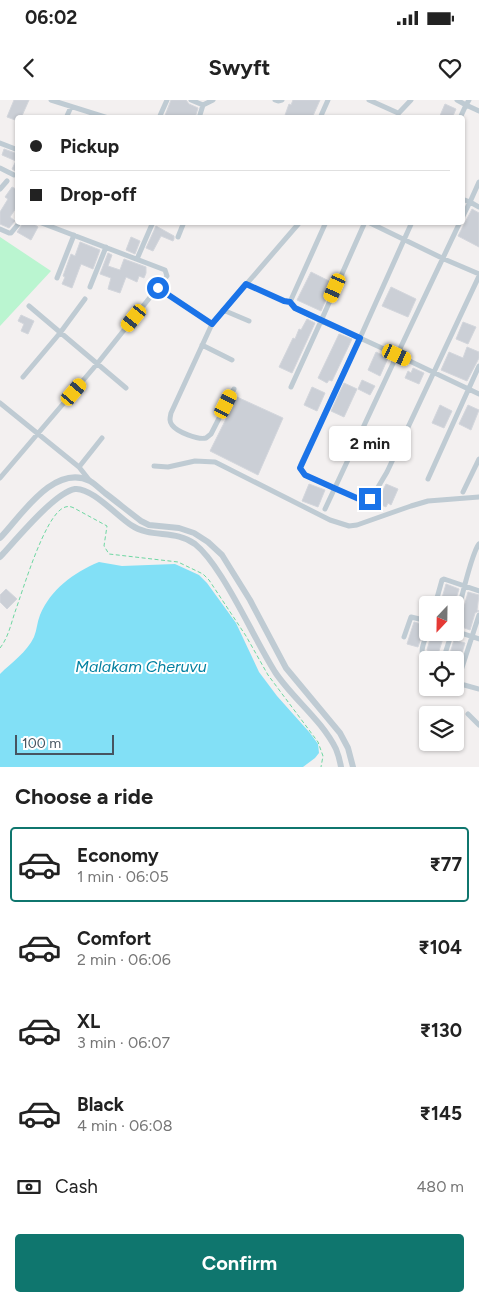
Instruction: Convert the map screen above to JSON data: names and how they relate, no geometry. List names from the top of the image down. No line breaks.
{"water":["Malakam Cheruvu"],"scale_bar":"100 m","north":"bottom","page":{"status":"06:02","header":"Swyft","banner":["Pickup","Drop-off"],"bubble":"2 min","scale":"100 m","heading":"Choose a ride","list":[{"name":"Economy","note":"1 min · 06:05","value":"₹77"},{"name":"Comfort","note":"2 min · 06:06","value":"₹104"},{"name":"XL","note":"3 min · 06:07","value":"₹130"},{"name":"Black","note":"4 min · 06:08","value":"₹145"}],"pay":["Cash","480 m"],"buttons":"Confirm"}}
